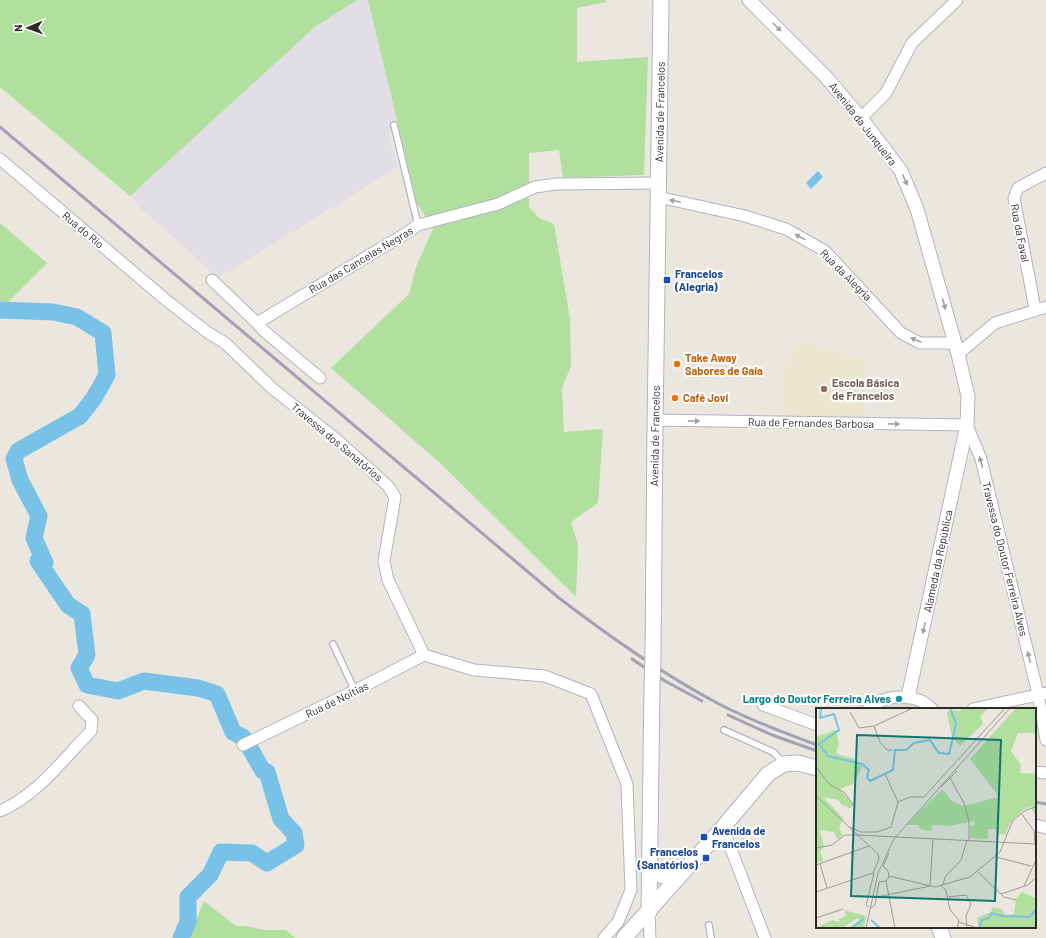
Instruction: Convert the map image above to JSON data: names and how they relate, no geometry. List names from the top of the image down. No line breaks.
{"streets":{"main road":["Avenida de Francelos"],"street":["Avenida da Junqueira","Rua do Rio","Rua da Faval","Rua das Cancelas Negras","Rua da Alegria","Rua de Fernandes Barbosa","Travessa dos Sanatórios","Travessa do Doutor Ferreira Alves","Alameda da República","Rua de Noitias"]},"crossings":[["Avenida de Francelos","Rua das Cancelas Negras"],["Avenida de Francelos","Rua da Alegria"],["Avenida de Francelos","Rua de Fernandes Barbosa"],["Avenida da Junqueira","Rua da Alegria"],["Avenida da Junqueira","Rua de Fernandes Barbosa"],["Avenida da Junqueira","Travessa do Doutor Ferreira Alves"],["Avenida da Junqueira","Alameda da República"],["Rua do Rio","Travessa dos Sanatórios"],["Rua das Cancelas Negras","Rua da Alegria"],["Rua de Fernandes Barbosa","Travessa do Doutor Ferreira Alves"],["Rua de Fernandes Barbosa","Alameda da República"],["Travessa dos Sanatórios","Rua de Noitias"],["Travessa do Doutor Ferreira Alves","Alameda da República"]],"one_way":["Avenida da Junqueira","Rua da Alegria","Rua de Fernandes Barbosa","Travessa do Doutor Ferreira Alves","Alameda da República"],"places":{"transit":["Francelos (Alegria)","Avenida de Francelos","Francelos (Sanatórios)"],"other":["Take Away Sabores de Gaia","Escola Básica de Francelos","Café Jovi","Largo do Doutor Ferreira Alves"]},"north":"left"}
